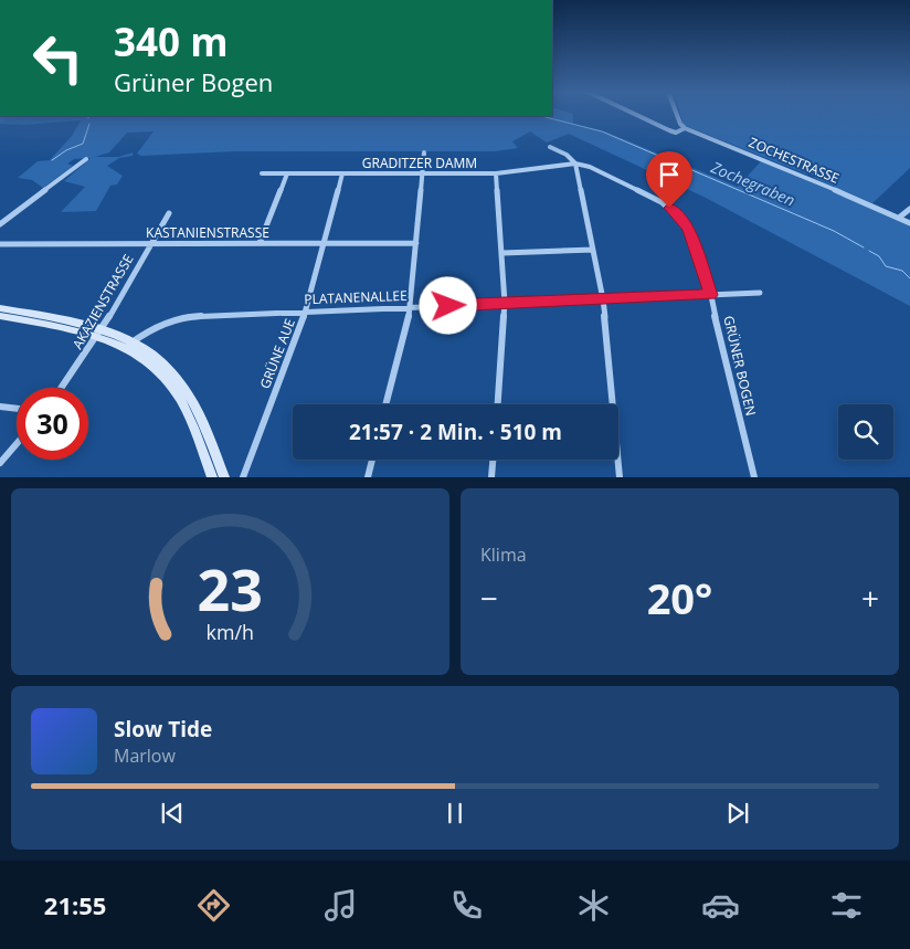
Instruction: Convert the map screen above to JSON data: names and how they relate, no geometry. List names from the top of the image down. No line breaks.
{"streets":{"street":["ZOCHESTRASSE","GRADITZER DAMM","KASTANIENSTRASSE","PLATANENALLEE","AKAZIENSTRASSE","GRÜNE AUE","GRÜNER BOGEN"]},"crossings":[["GRADITZER DAMM","GRÜNE AUE"],["GRADITZER DAMM","GRÜNER BOGEN"],["KASTANIENSTRASSE","AKAZIENSTRASSE"],["KASTANIENSTRASSE","GRÜNE AUE"],["PLATANENALLEE","GRÜNE AUE"],["PLATANENALLEE","GRÜNER BOGEN"]],"water":["Zochegraben"],"page":{"turn":["340 m","Grüner Bogen"],"limit":"30","trip":"21:57 · 2 Min. · 510 m","tile":"Klima","heat":["−","20°","+"],"song":["Slow Tide","Marlow"],"tabs":"21:55","gauge":["23","km/h"]}}
